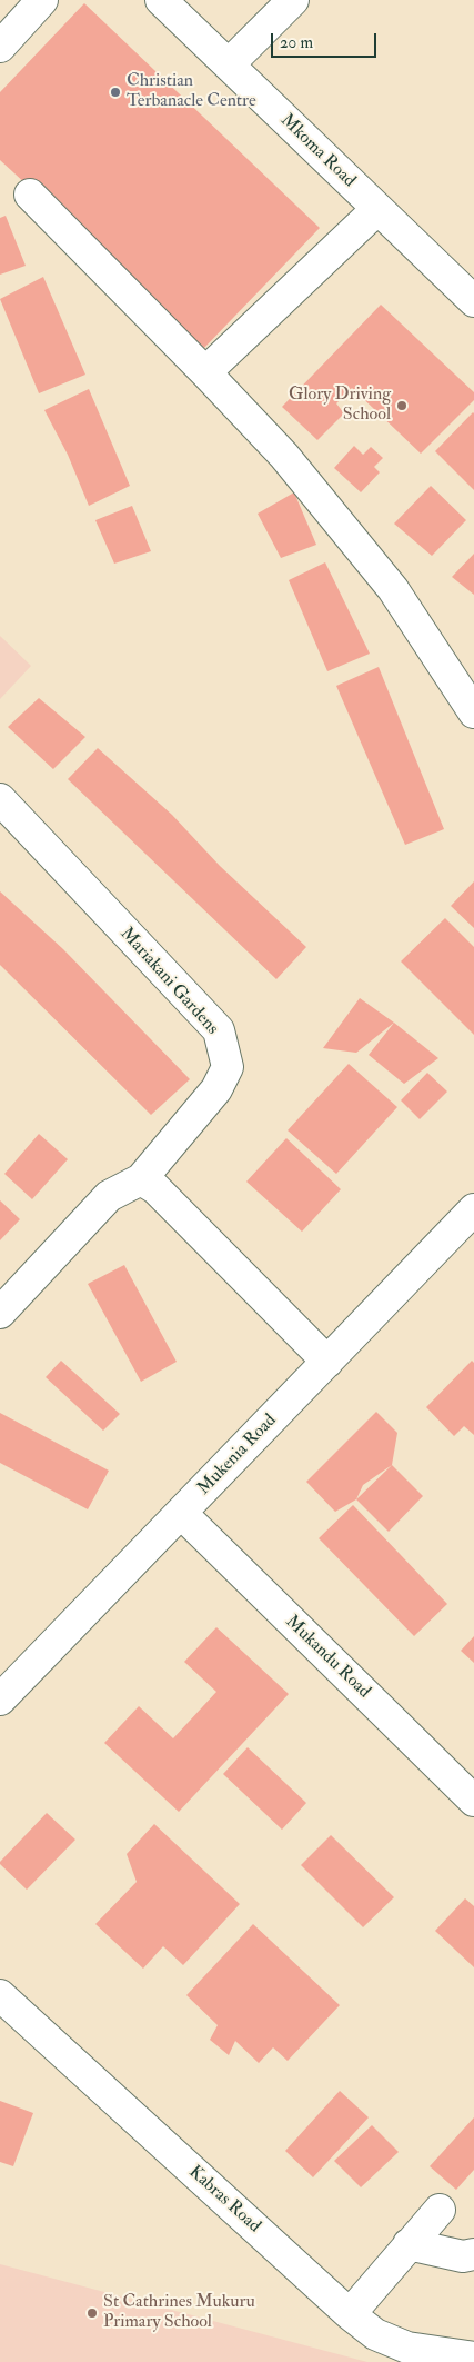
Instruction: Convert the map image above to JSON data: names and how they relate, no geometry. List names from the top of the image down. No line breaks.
{"streets":{"street":["Mkoma Road","Mariakani Gardens","Mukenia Road","Mukandu Road","Kabras Road"]},"crossings":[["Mukenia Road","Mukandu Road"]],"places":["Christian Terbanacle Centre","Glory Driving School","St Cathrines Mukuru Primary School"],"scale_bar":"20 m"}
